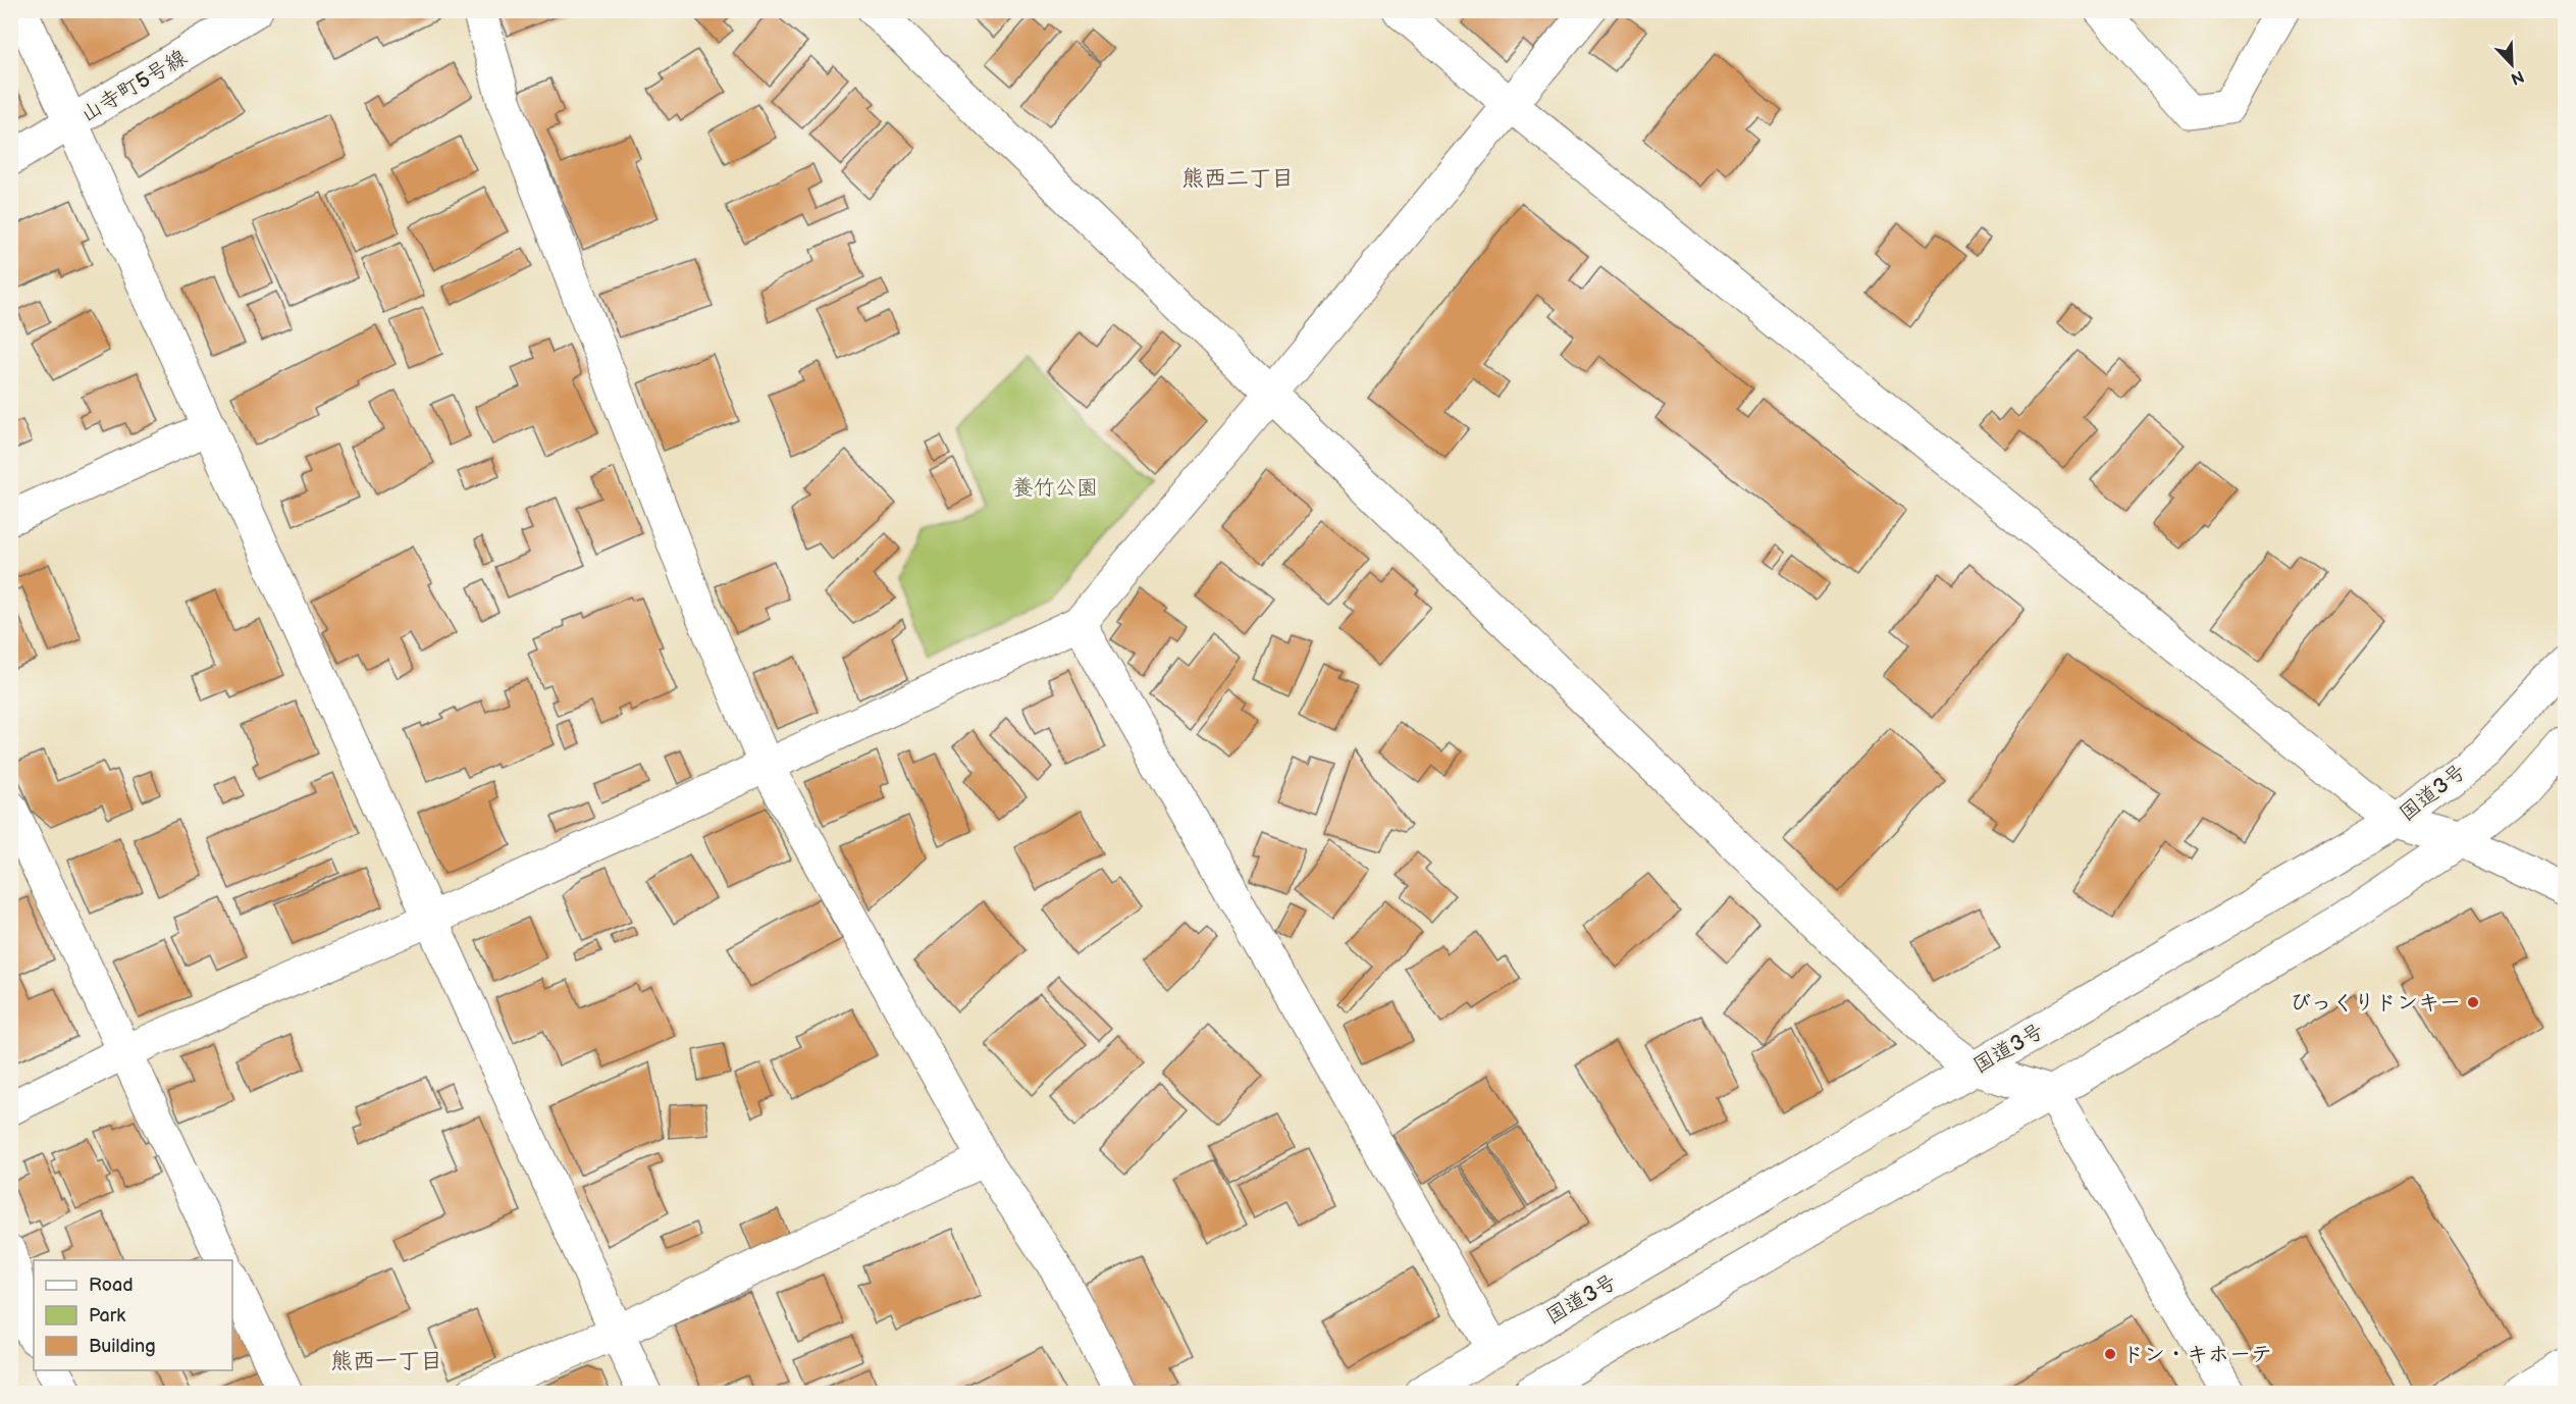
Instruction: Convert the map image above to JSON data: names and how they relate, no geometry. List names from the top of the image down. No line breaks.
{"streets":{"main road":["山寺町5号線","国道3号"]},"districts":["熊西二丁目","熊西一丁目"],"parks":["養竹公園"],"places":["びっくりドンキー","ドン・キホーテ"],"legend":["Road","Park","Building"],"north":"bottom right"}
